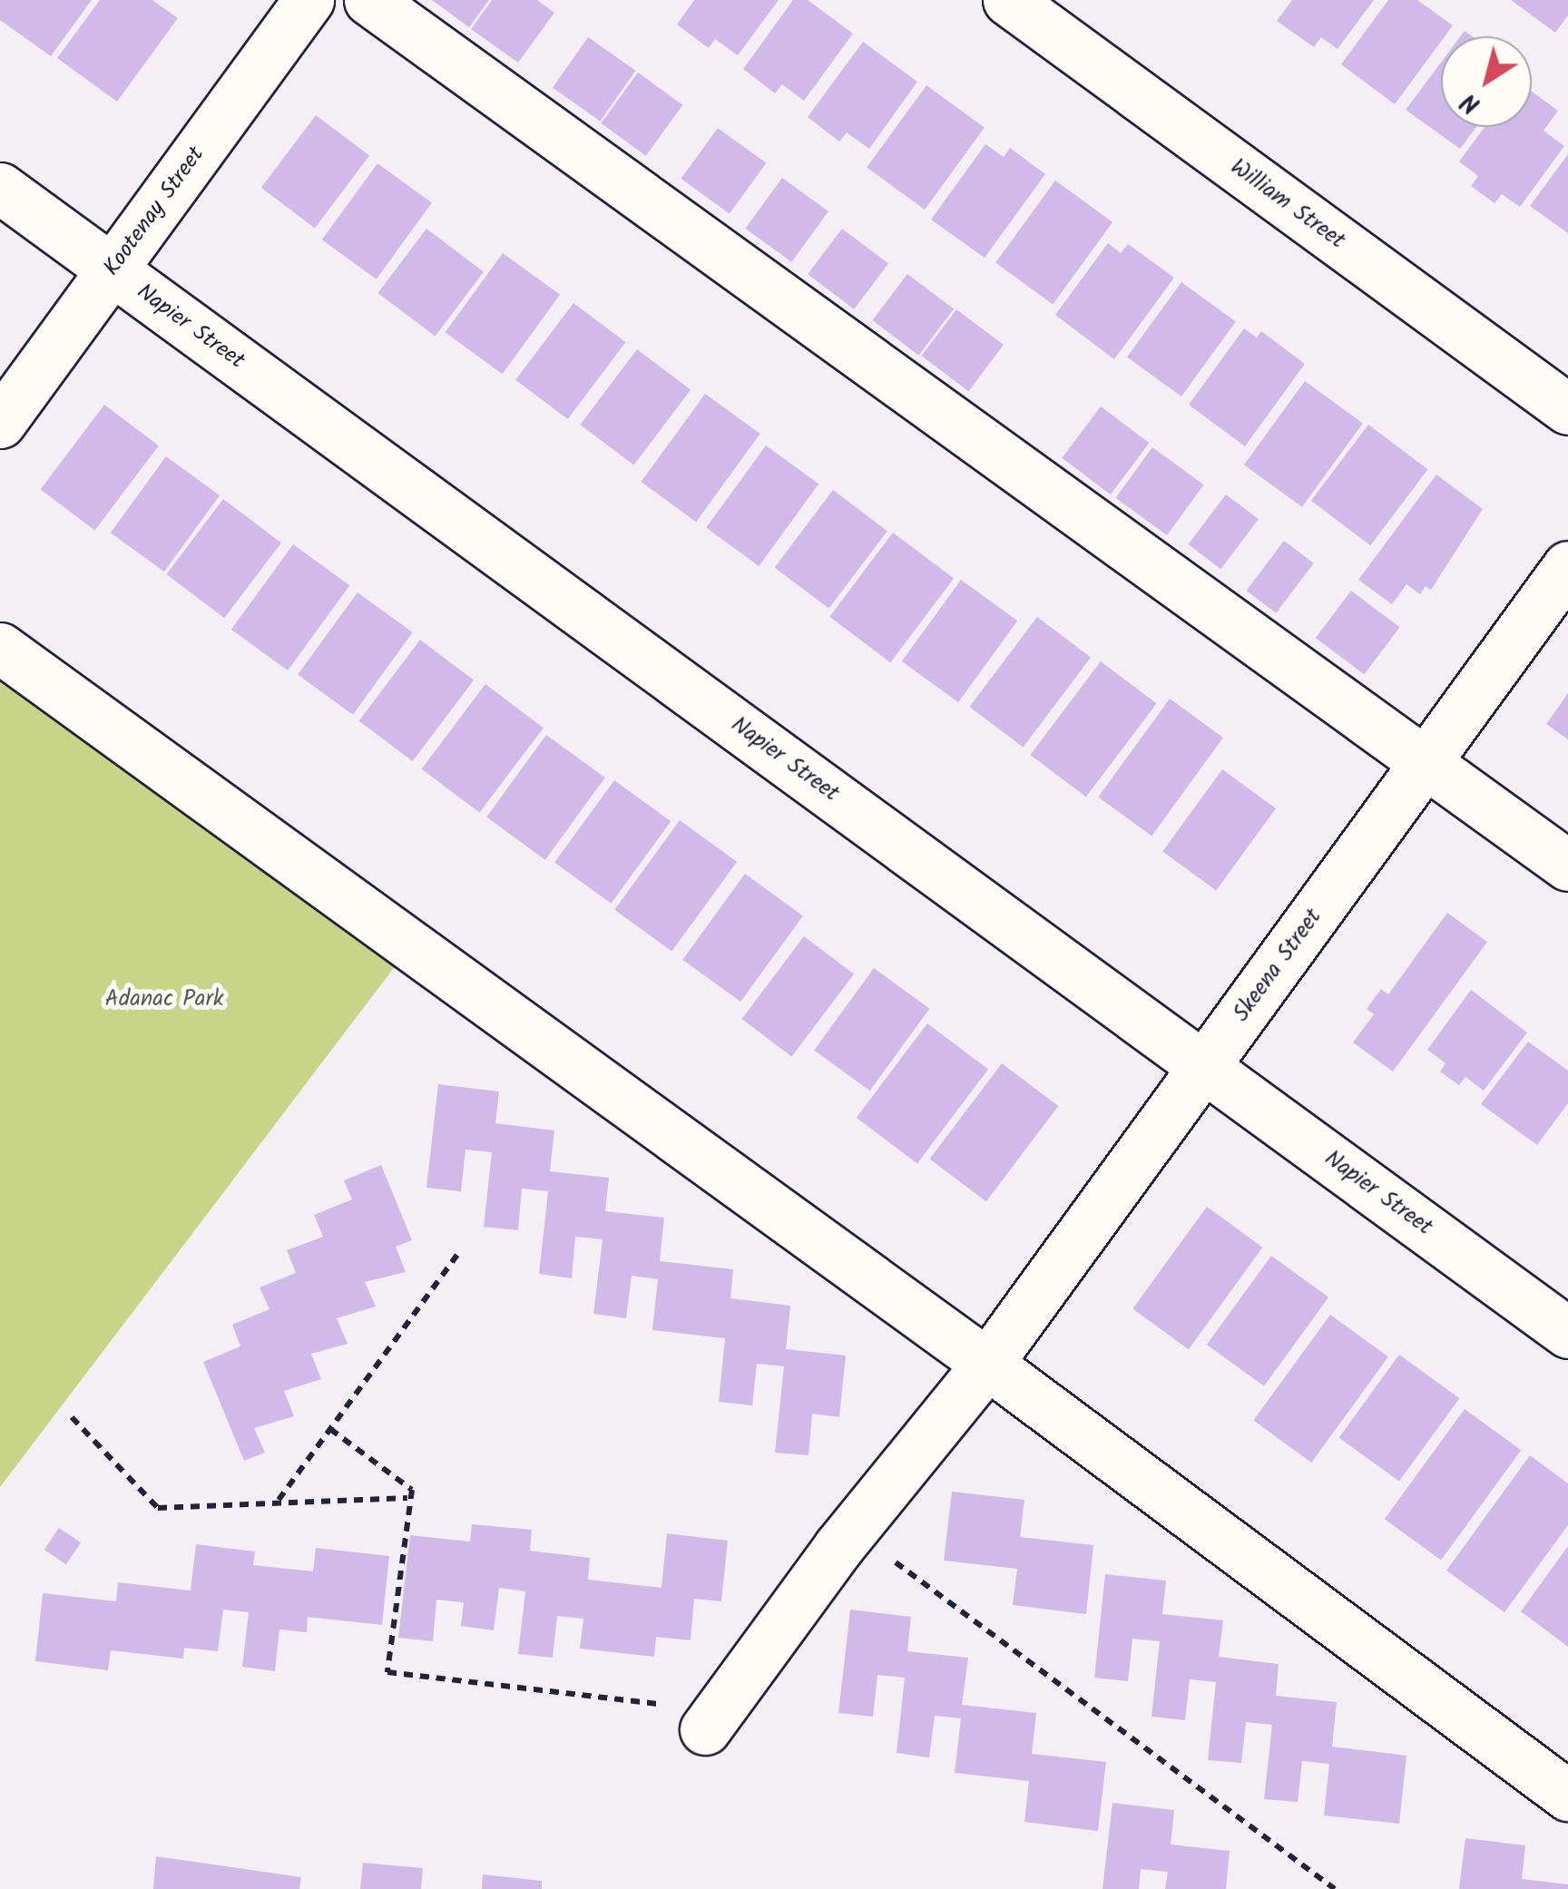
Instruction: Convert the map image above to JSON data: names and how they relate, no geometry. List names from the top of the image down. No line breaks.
{"streets":{"street":["William Street","Kootenay Street","Napier Street","Skeena Street"]},"crossings":[["Kootenay Street","Napier Street"],["Napier Street","Skeena Street"]],"parks":["Adanac Park"],"north":"bottom left"}
